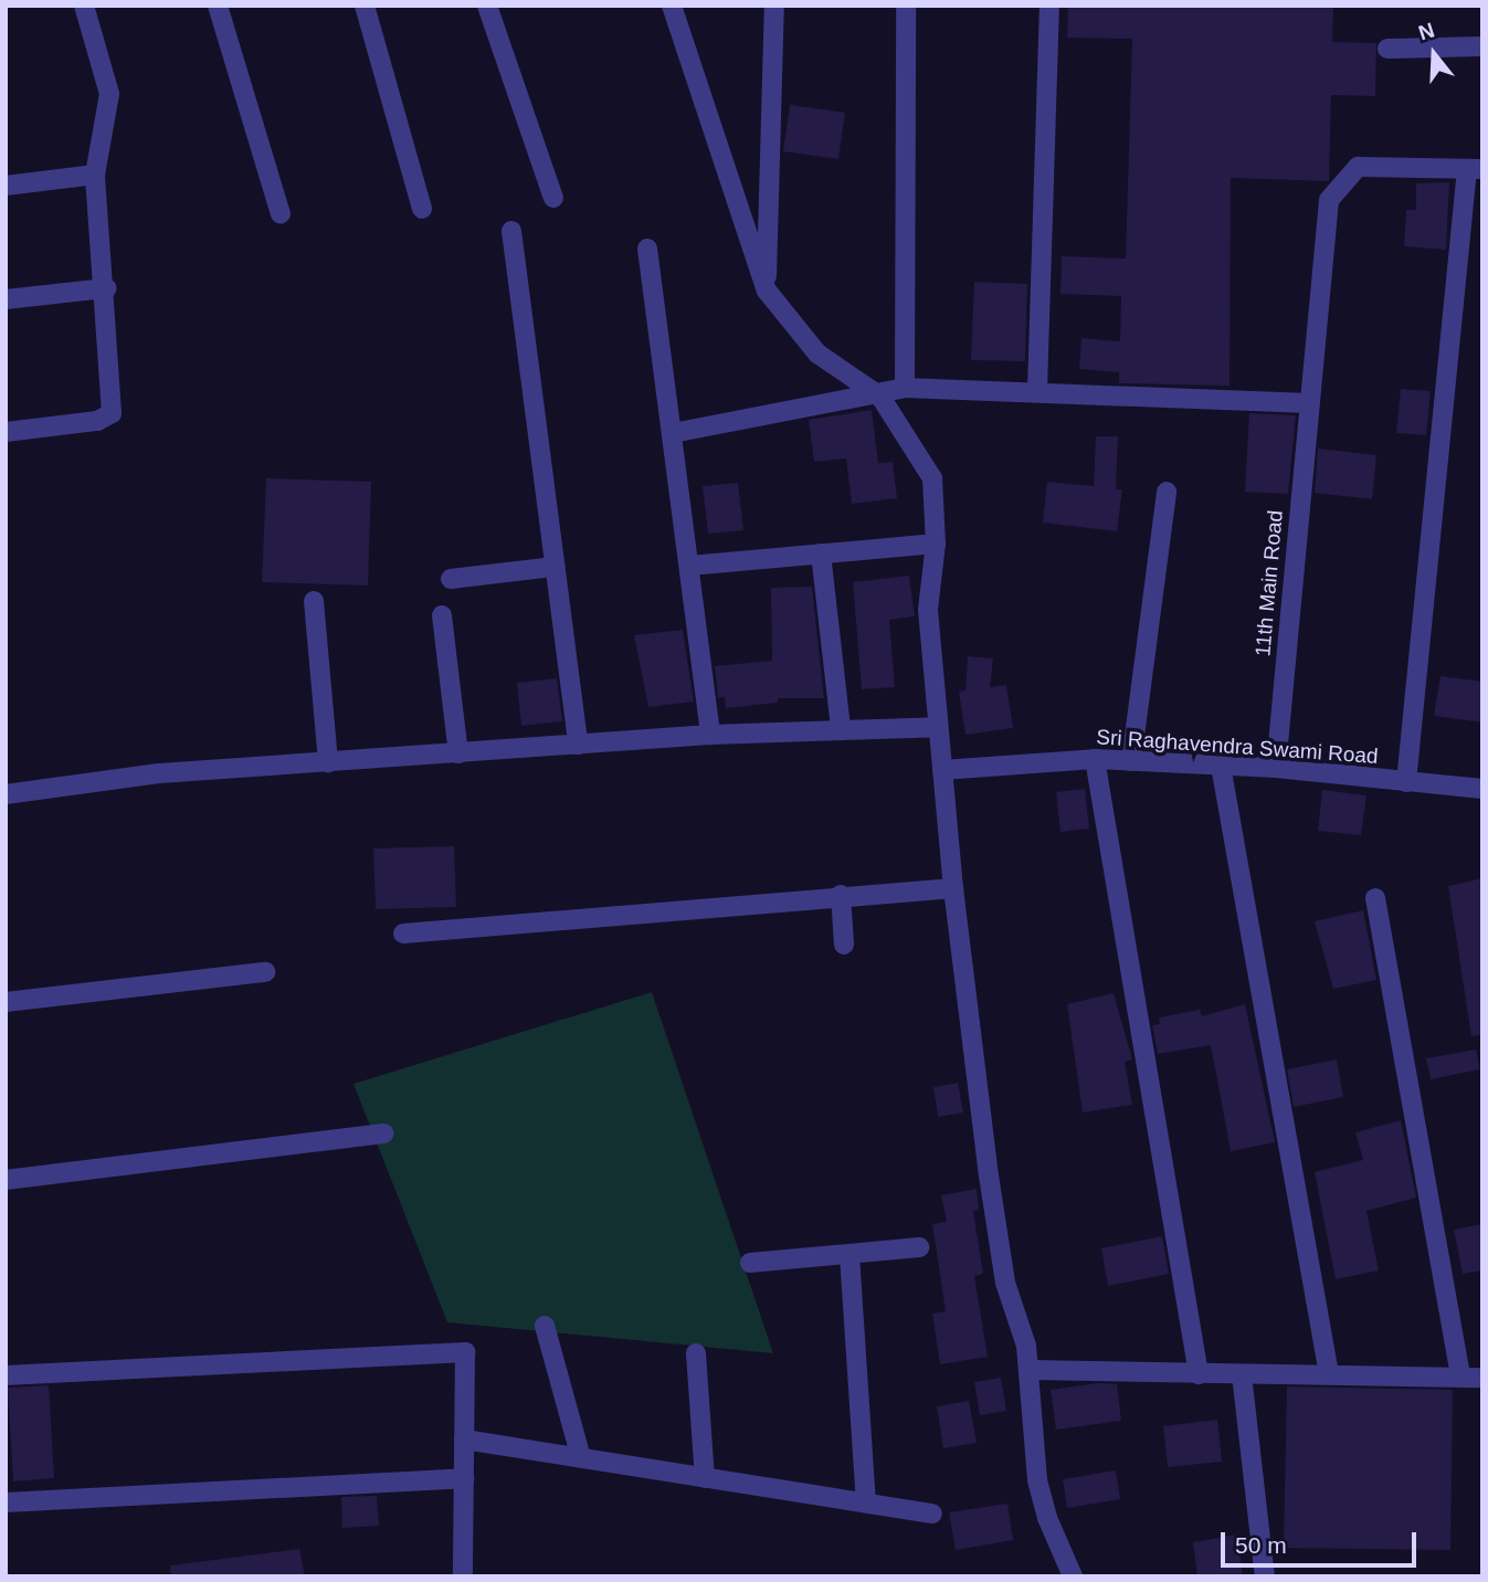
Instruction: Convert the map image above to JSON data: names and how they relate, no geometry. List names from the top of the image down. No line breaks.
{"streets":{"street":["11th Main Road","Sri Raghavendra Swami Road"]},"crossings":[["11th Main Road","Sri Raghavendra Swami Road"]],"scale_bar":"50 m","north":"top"}
